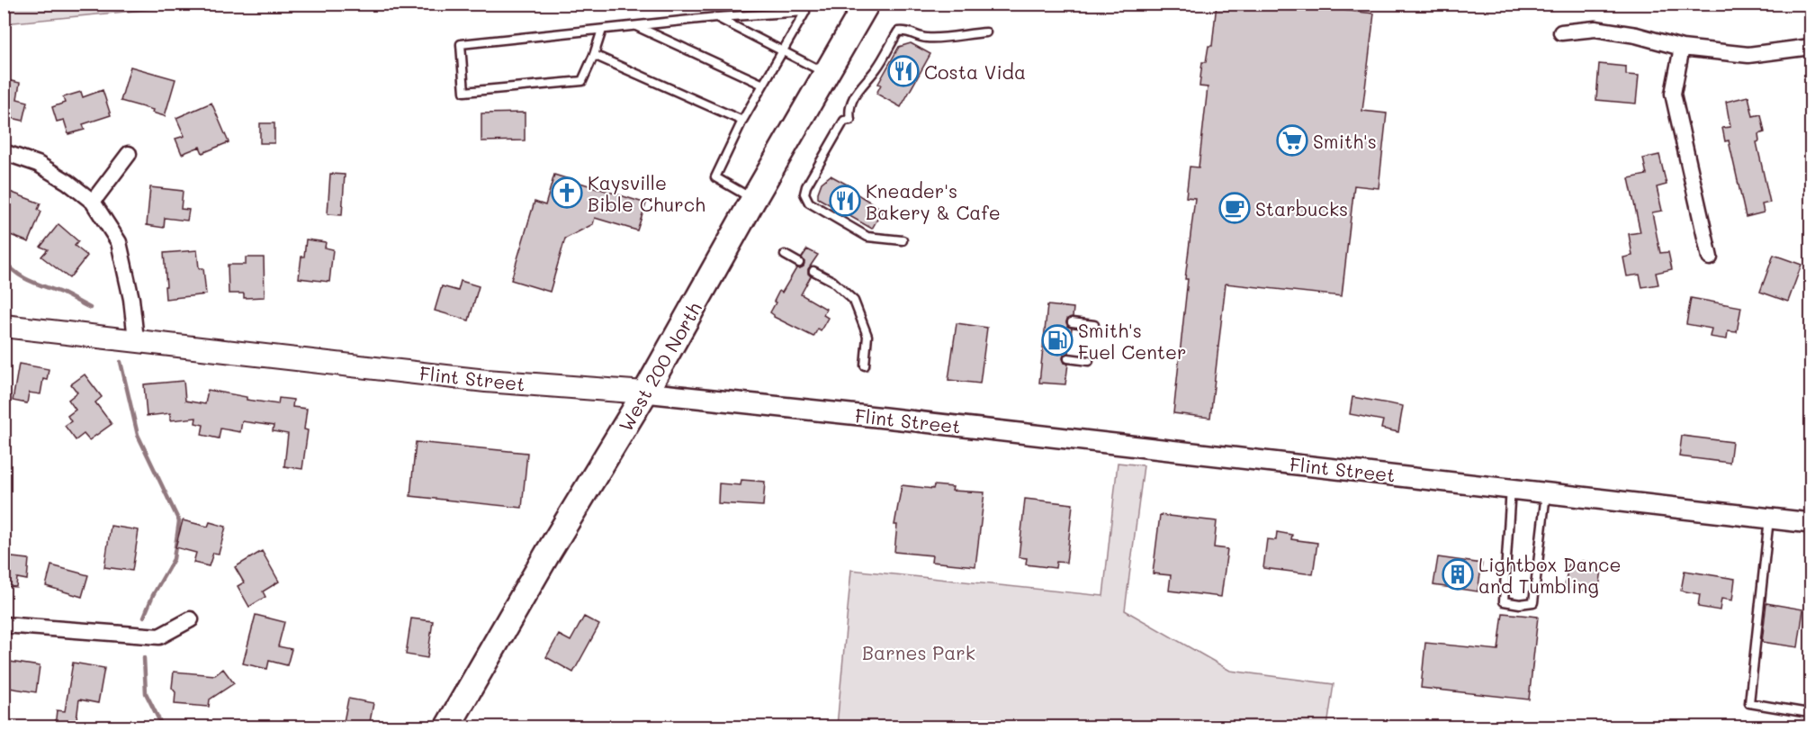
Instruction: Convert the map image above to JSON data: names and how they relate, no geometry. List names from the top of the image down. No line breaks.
{"streets":{"main road":["West 200 North","Flint Street"]},"crossings":[["West 200 North","Flint Street"]],"parks":["Barnes Park"],"places":{"restaurant":["Costa Vida","Kneader's Bakery & Cafe"],"supermarket":["Smith's"],"church":["Kaysville Bible Church"],"cafe":["Starbucks"],"fuel station":["Smith's Fuel Center"],"building":["Lightbox Dance and Tumbling"]}}
